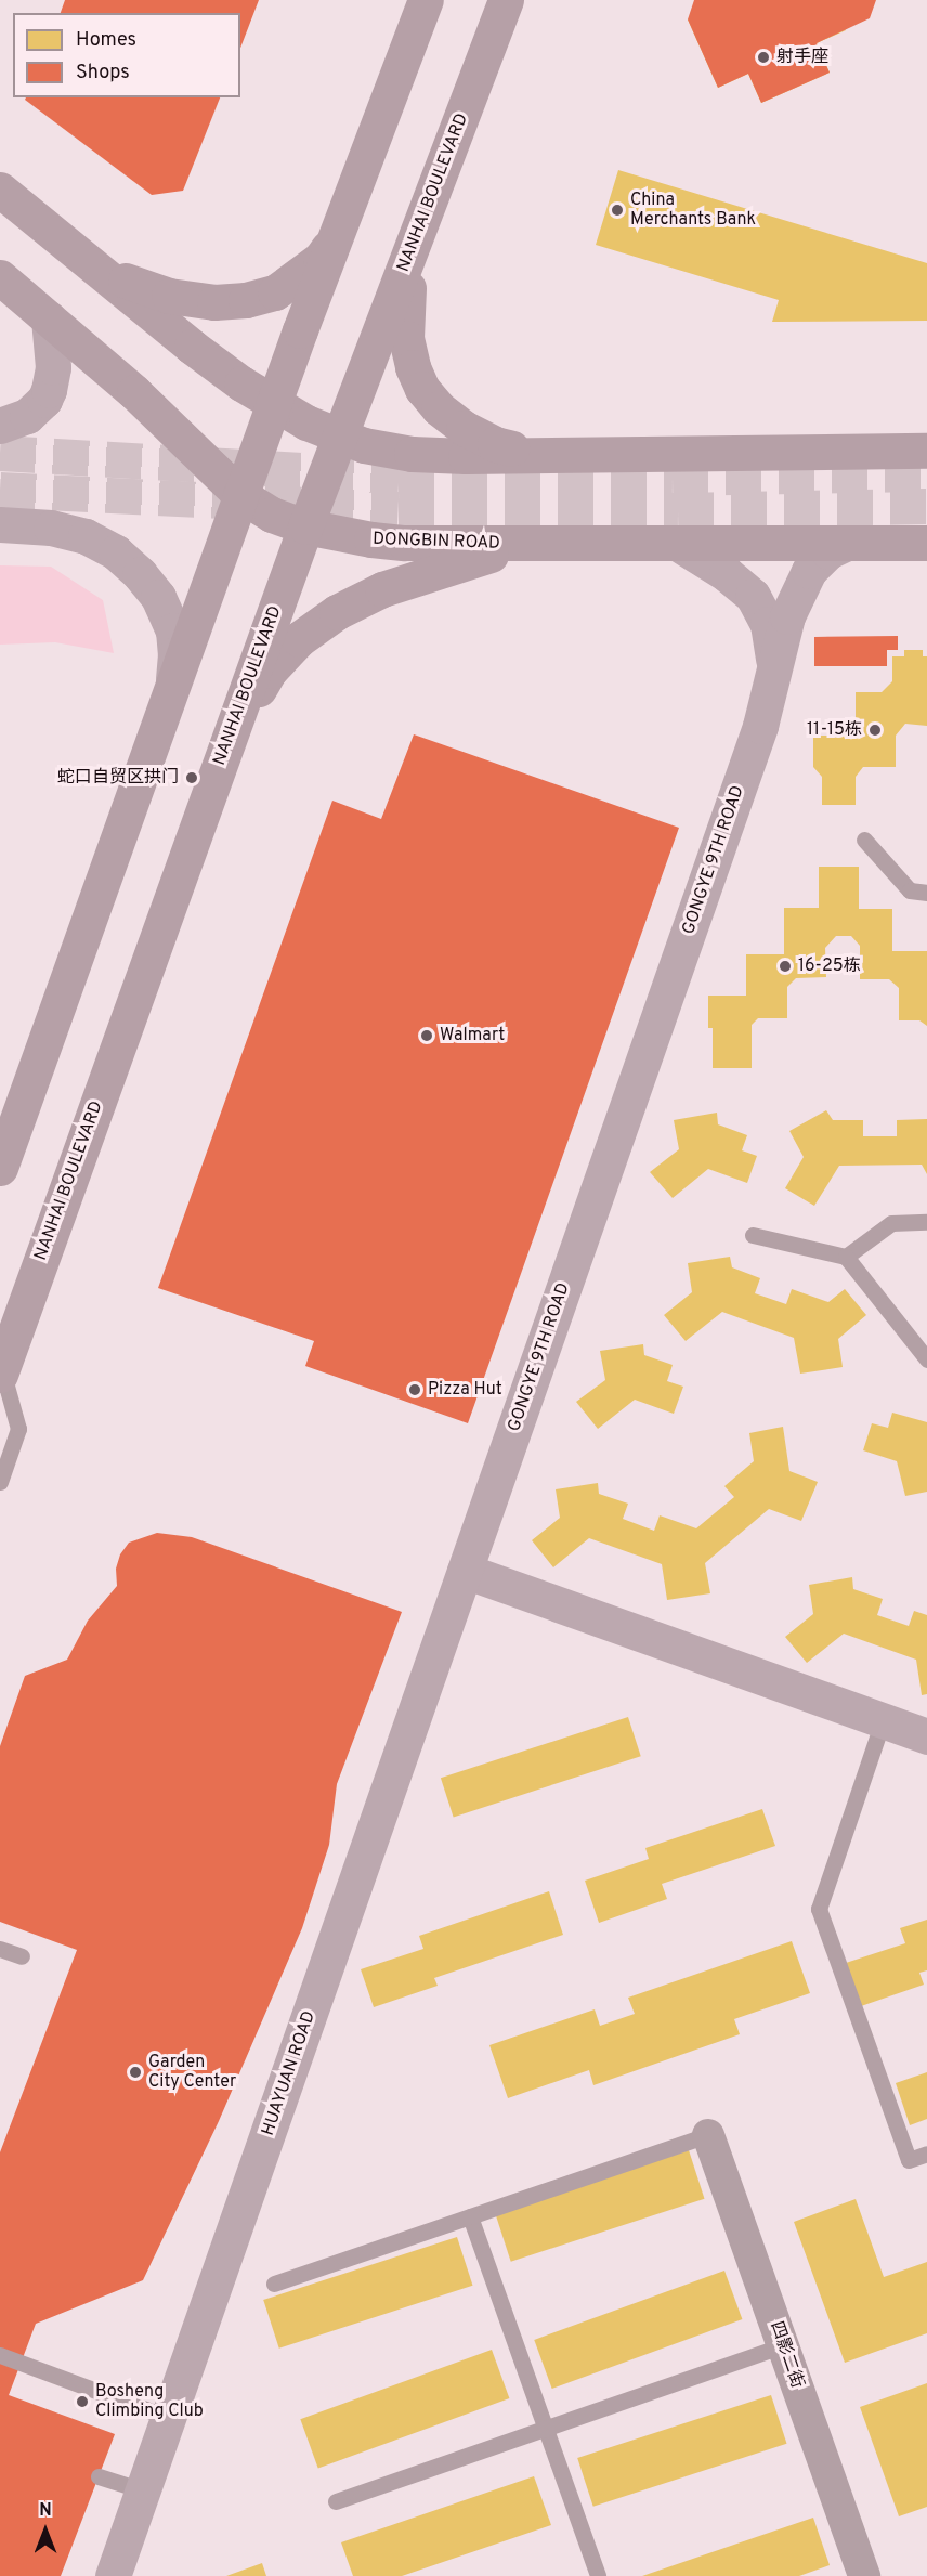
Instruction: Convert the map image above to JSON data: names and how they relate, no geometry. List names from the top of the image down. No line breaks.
{"streets":{"main road":["NANHAI BOULEVARD","DONGBIN ROAD"],"street":["GONGYE 9TH ROAD","HUAYUAN ROAD","四影二街"]},"crossings":[["NANHAI BOULEVARD","DONGBIN ROAD"],["DONGBIN ROAD","GONGYE 9TH ROAD"],["GONGYE 9TH ROAD","HUAYUAN ROAD"]],"places":["射手座","China Merchants Bank","11-15栋","蛇口自贸区拱门","16-25栋","Walmart","Pizza Hut","Garden City Center","Bosheng Climbing Club"],"legend":["Homes","Shops"],"north":"top"}
